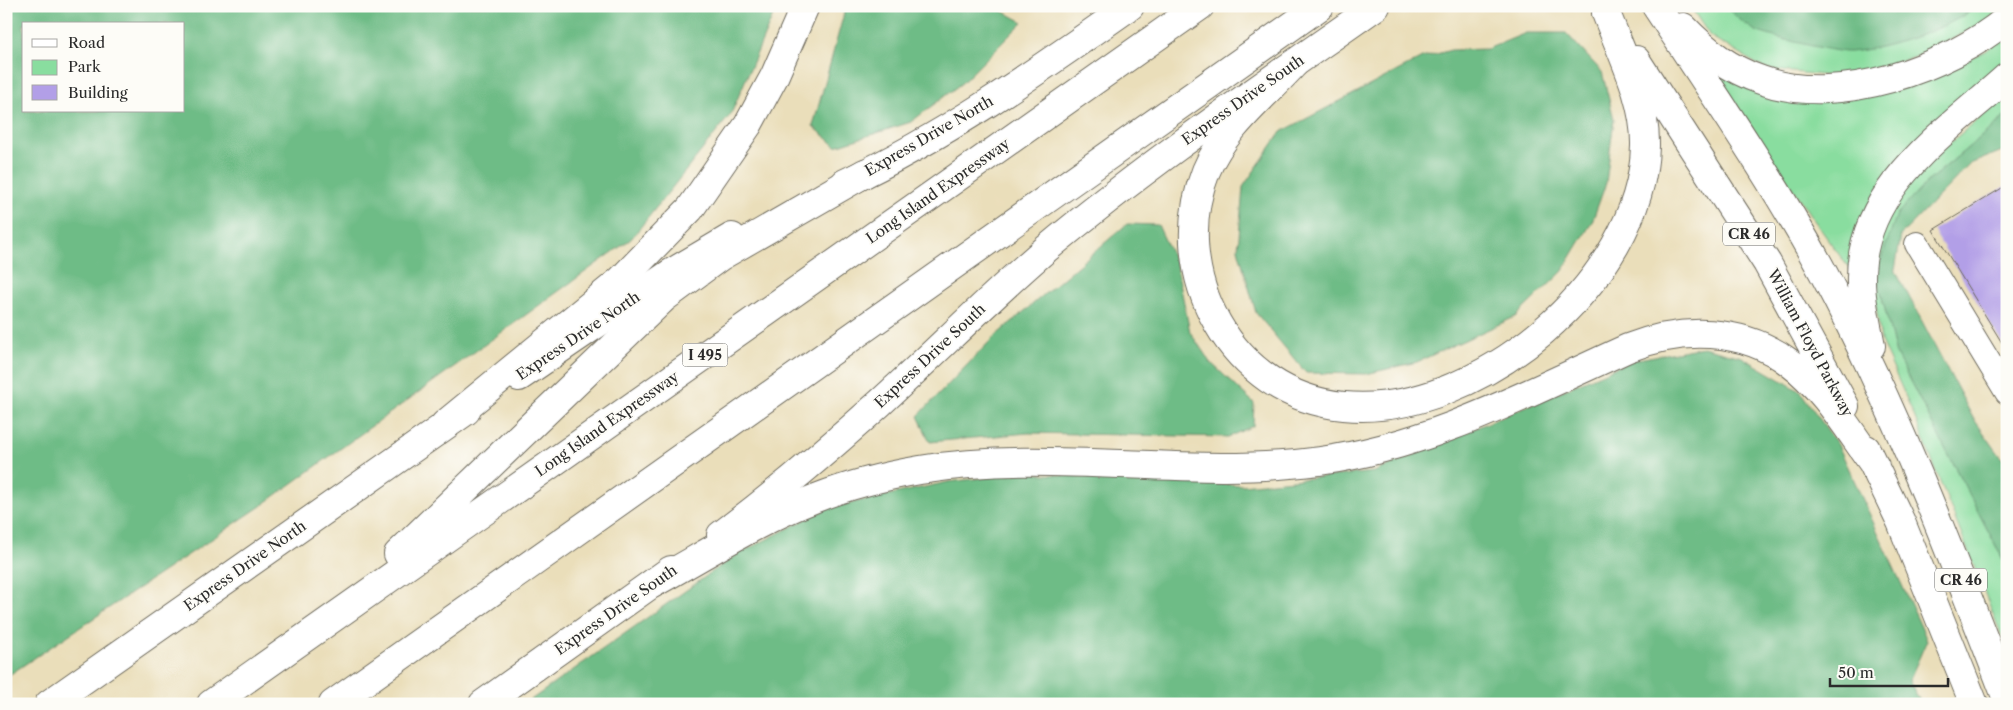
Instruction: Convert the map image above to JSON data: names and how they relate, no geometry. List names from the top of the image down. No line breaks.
{"streets":{"main road":["Express Drive South","Express Drive North","Long Island Expressway","CR 46","William Floyd Parkway","I 495"]},"legend":["Road","Park","Building"],"scale_bar":"50 m"}
